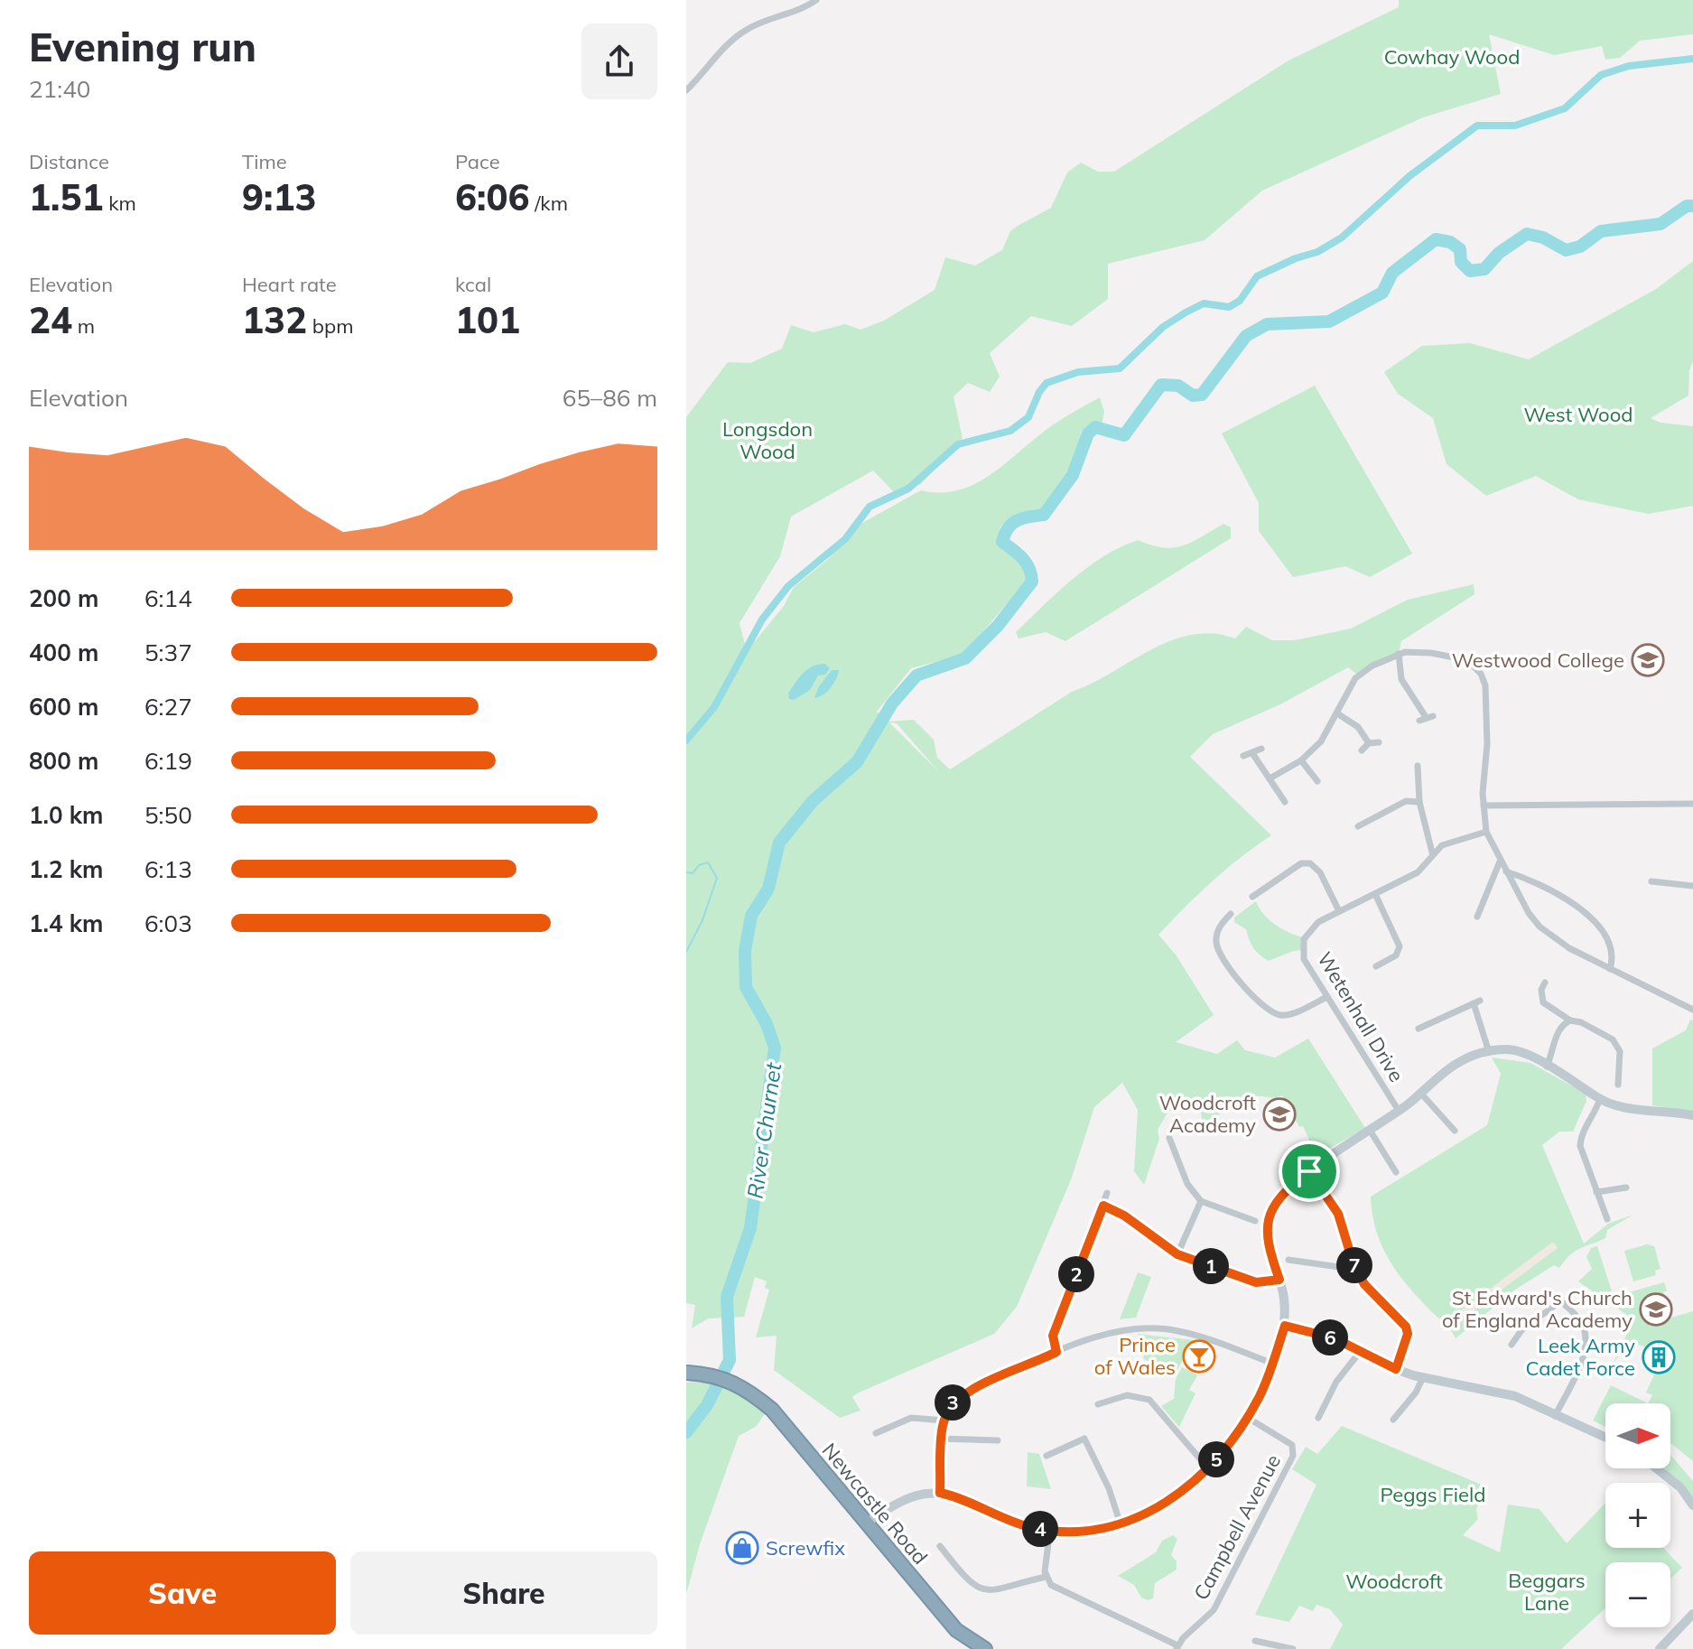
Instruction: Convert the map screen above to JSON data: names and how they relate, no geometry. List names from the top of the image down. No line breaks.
{"streets":{"highway":["Newcastle Road"],"street":["Wetenhall Drive","Campbell Avenue"]},"water":["River Churnet"],"parks":["Cowhay Wood","West Wood","Longsdon Wood","Peggs Field","Beggars Lane","Woodcroft"],"places":{"school or university":["Westwood College","Woodcroft Academy","St Edward's Church of England Academy"],"bar":["Prince of Wales"],"building":["Leek Army Cadet Force"],"shop":["Screwfix"]},"north":"right","page":{"heading":["Evening run","21:40"],"stats":[["Distance","1.51 km"],["Time","9:13"],["Pace","6:06 /km"],["Elevation","24 m"],["Heart rate","132 bpm"],["kcal","101"]],"chart":["Elevation","65–86 m"],"list":[{"name":"200 m","note":"6:14"},{"name":"400 m","note":"5:37"},{"name":"600 m","note":"6:27"},{"name":"800 m","note":"6:19"},{"name":"1.0 km","note":"5:50"},{"name":"1.2 km","note":"6:13"},{"name":"1.4 km","note":"6:03"}],"pins":["7","1","2","6","3","5","4"],"map_buttons":["+","−"],"buttons":["Save","Share"]}}
